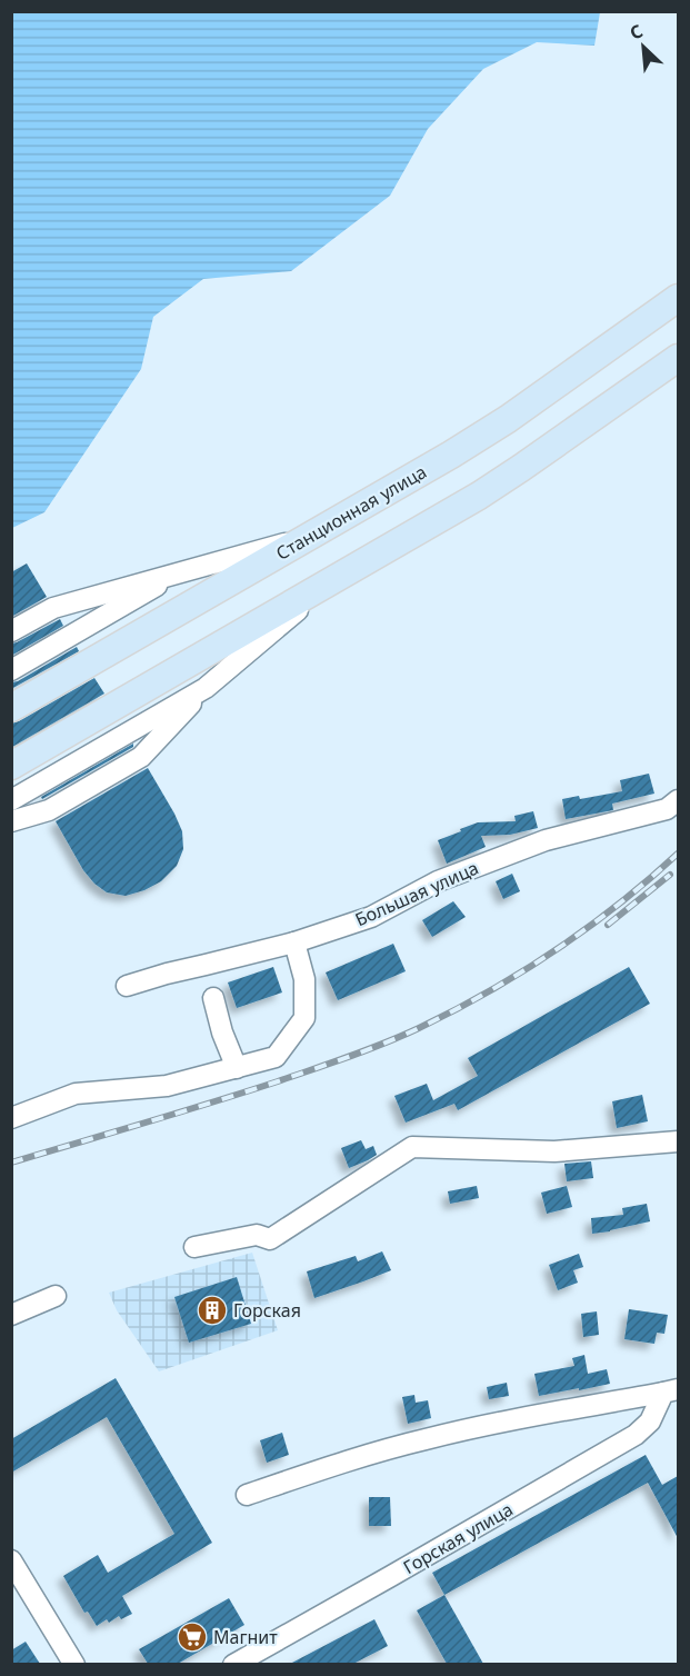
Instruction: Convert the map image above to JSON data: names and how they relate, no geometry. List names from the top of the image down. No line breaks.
{"streets":{"main road":["Станционная улица"],"street":["Большая улица","Горская улица"]},"places":{"building":["Горская"],"supermarket":["Магнит"]},"north":"top left"}
